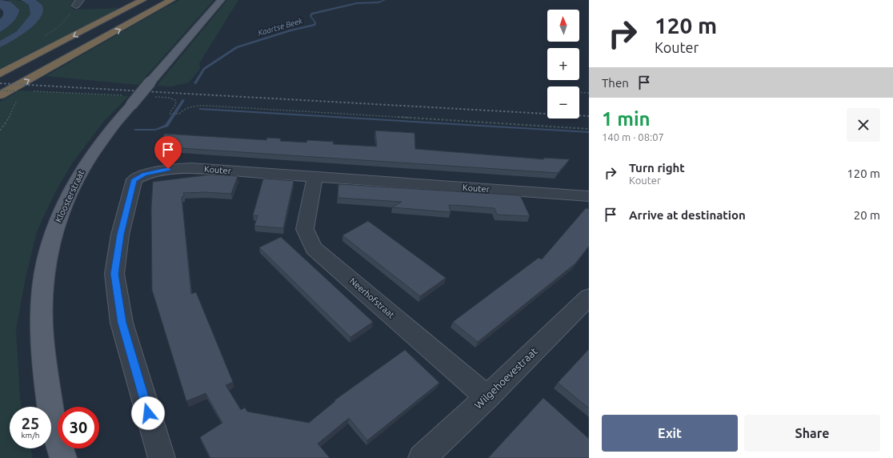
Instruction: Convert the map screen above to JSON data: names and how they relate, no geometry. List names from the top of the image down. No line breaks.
{"streets":{"main road":["Kloosterstraat"],"street":["Kouter","Neerhofstraat","Wilgehoevestraat"]},"crossings":[["Kouter","Neerhofstraat"],["Neerhofstraat","Wilgehoevestraat"]],"water":["Kaartse Beek"],"north":"top","page":{"turn":["120 m","Kouter"],"map_buttons":["+","−"],"then":"Then","heading":["1 min","140 m · 08:07"],"list":[{"name":"Turn right","note":"Kouter","value":"120 m"},{"name":"Arrive at destination","value":"20 m"}],"speed":"25 km/h","limit":"30","buttons":["Exit","Share"]}}
